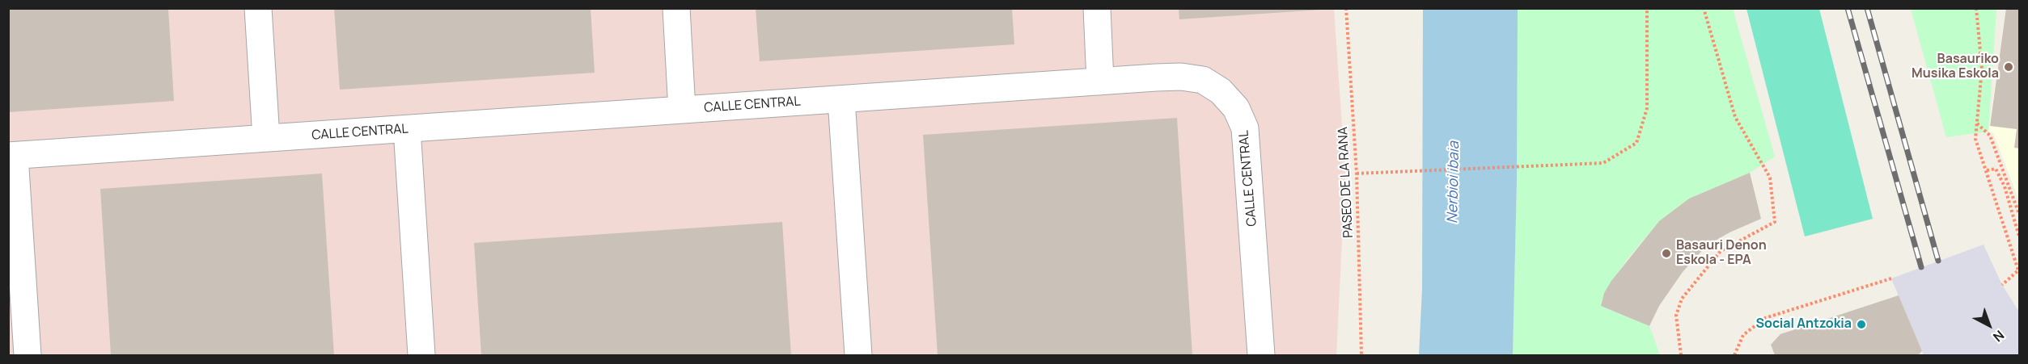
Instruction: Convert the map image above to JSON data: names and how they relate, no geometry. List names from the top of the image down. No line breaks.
{"streets":{"lane":["CALLE CENTRAL"],"path":["PASEO DE LA RANA"]},"water":["Nerbioi ibaia"],"places":["Basauriko Musika Eskola","Basauri Denon Eskola - EPA","Social Antzokia"],"north":"bottom right"}
